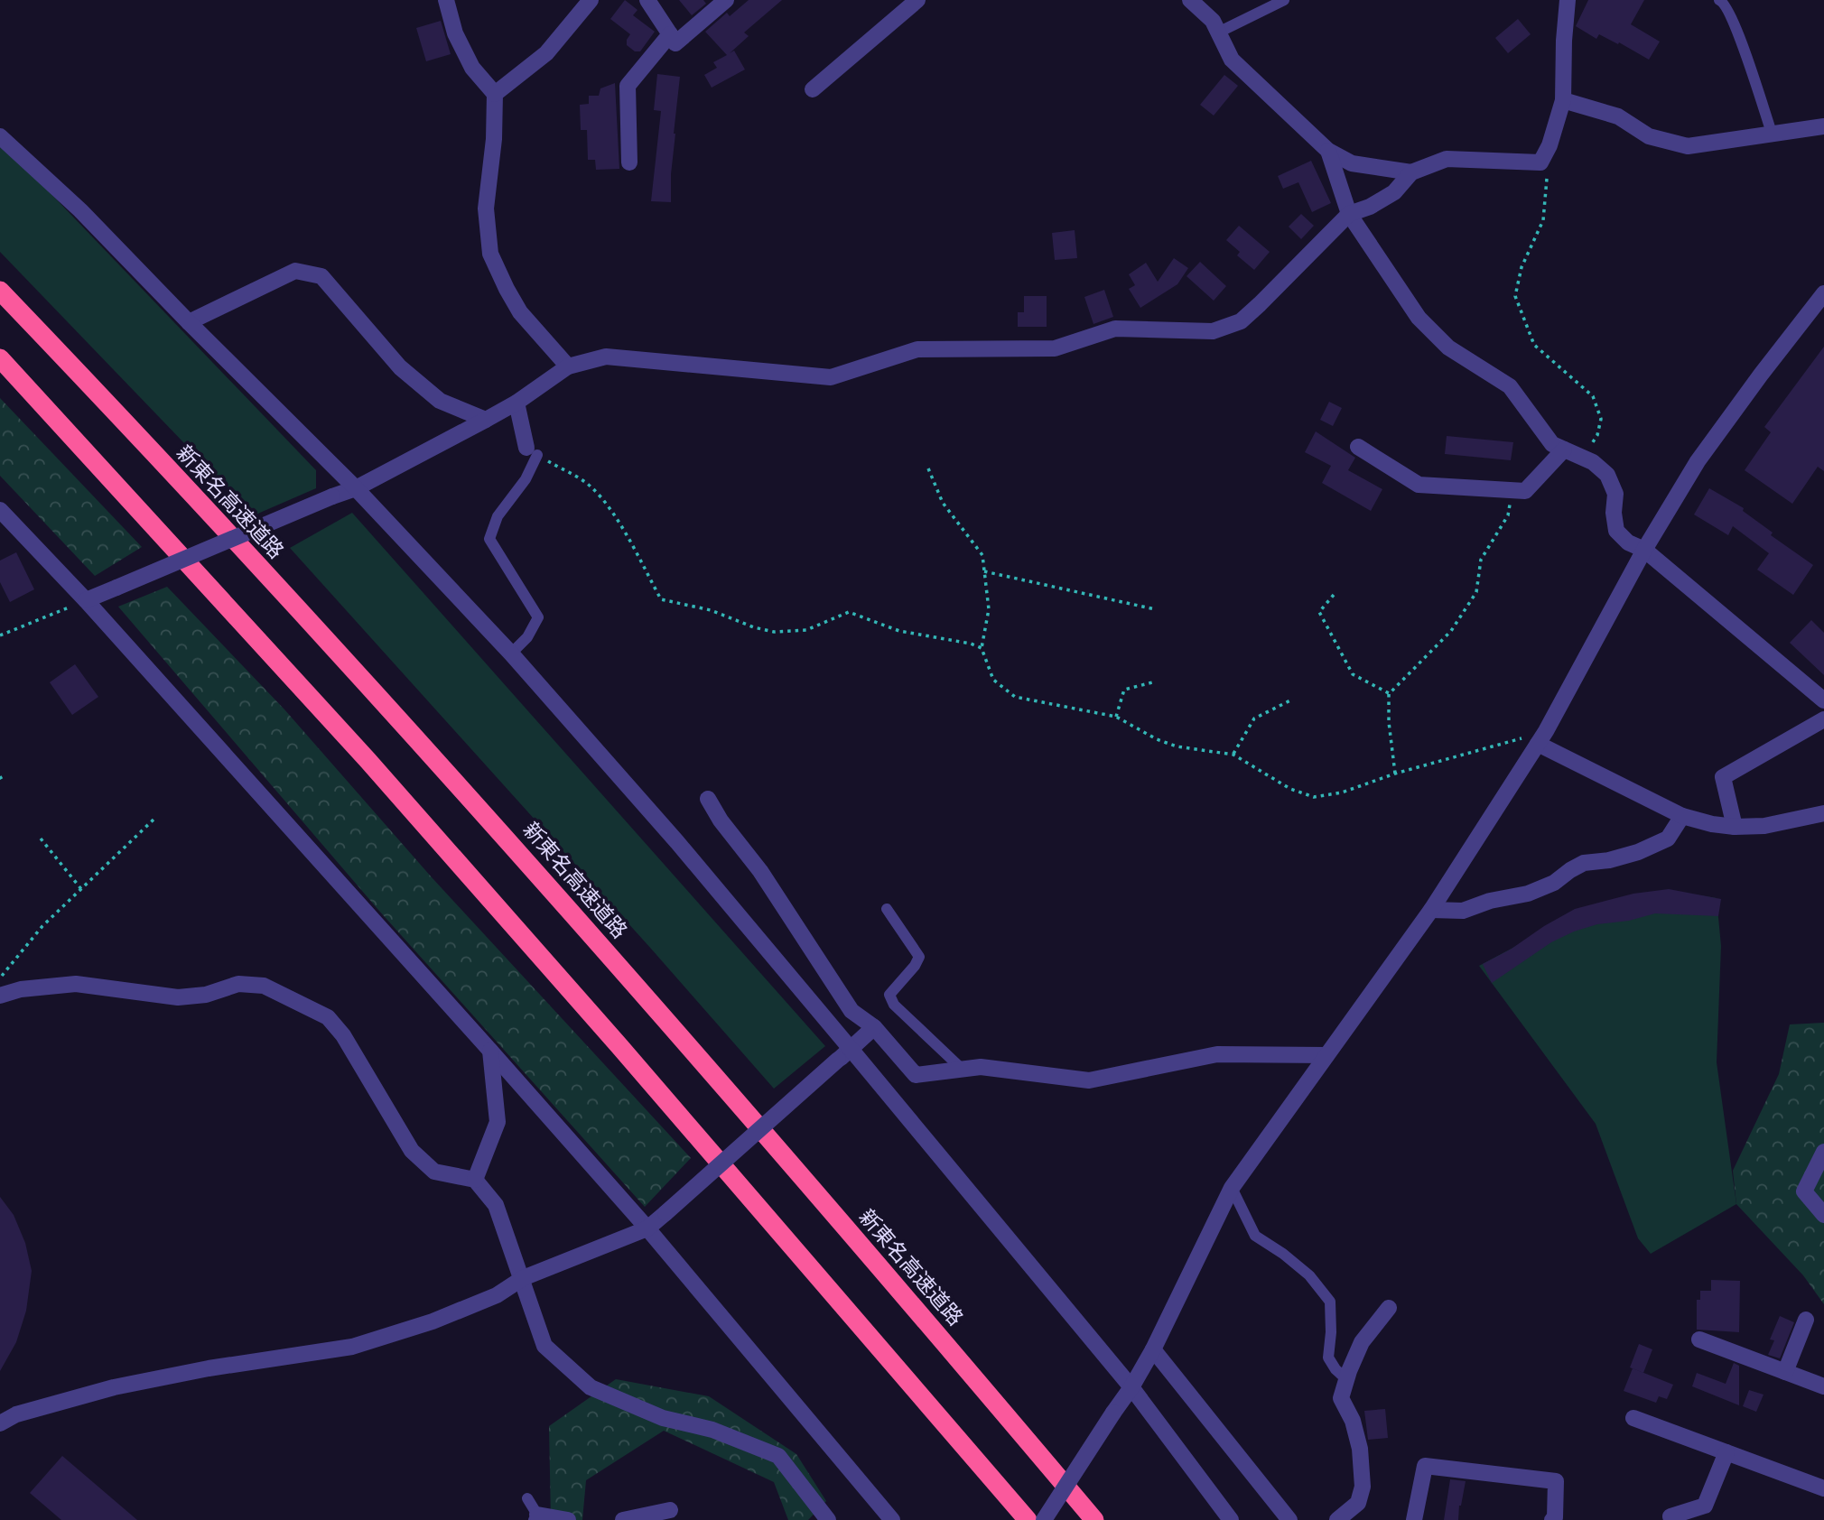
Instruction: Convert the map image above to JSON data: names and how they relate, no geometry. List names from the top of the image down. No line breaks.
{"streets":{"highway":["新東名高速道路"]}}
